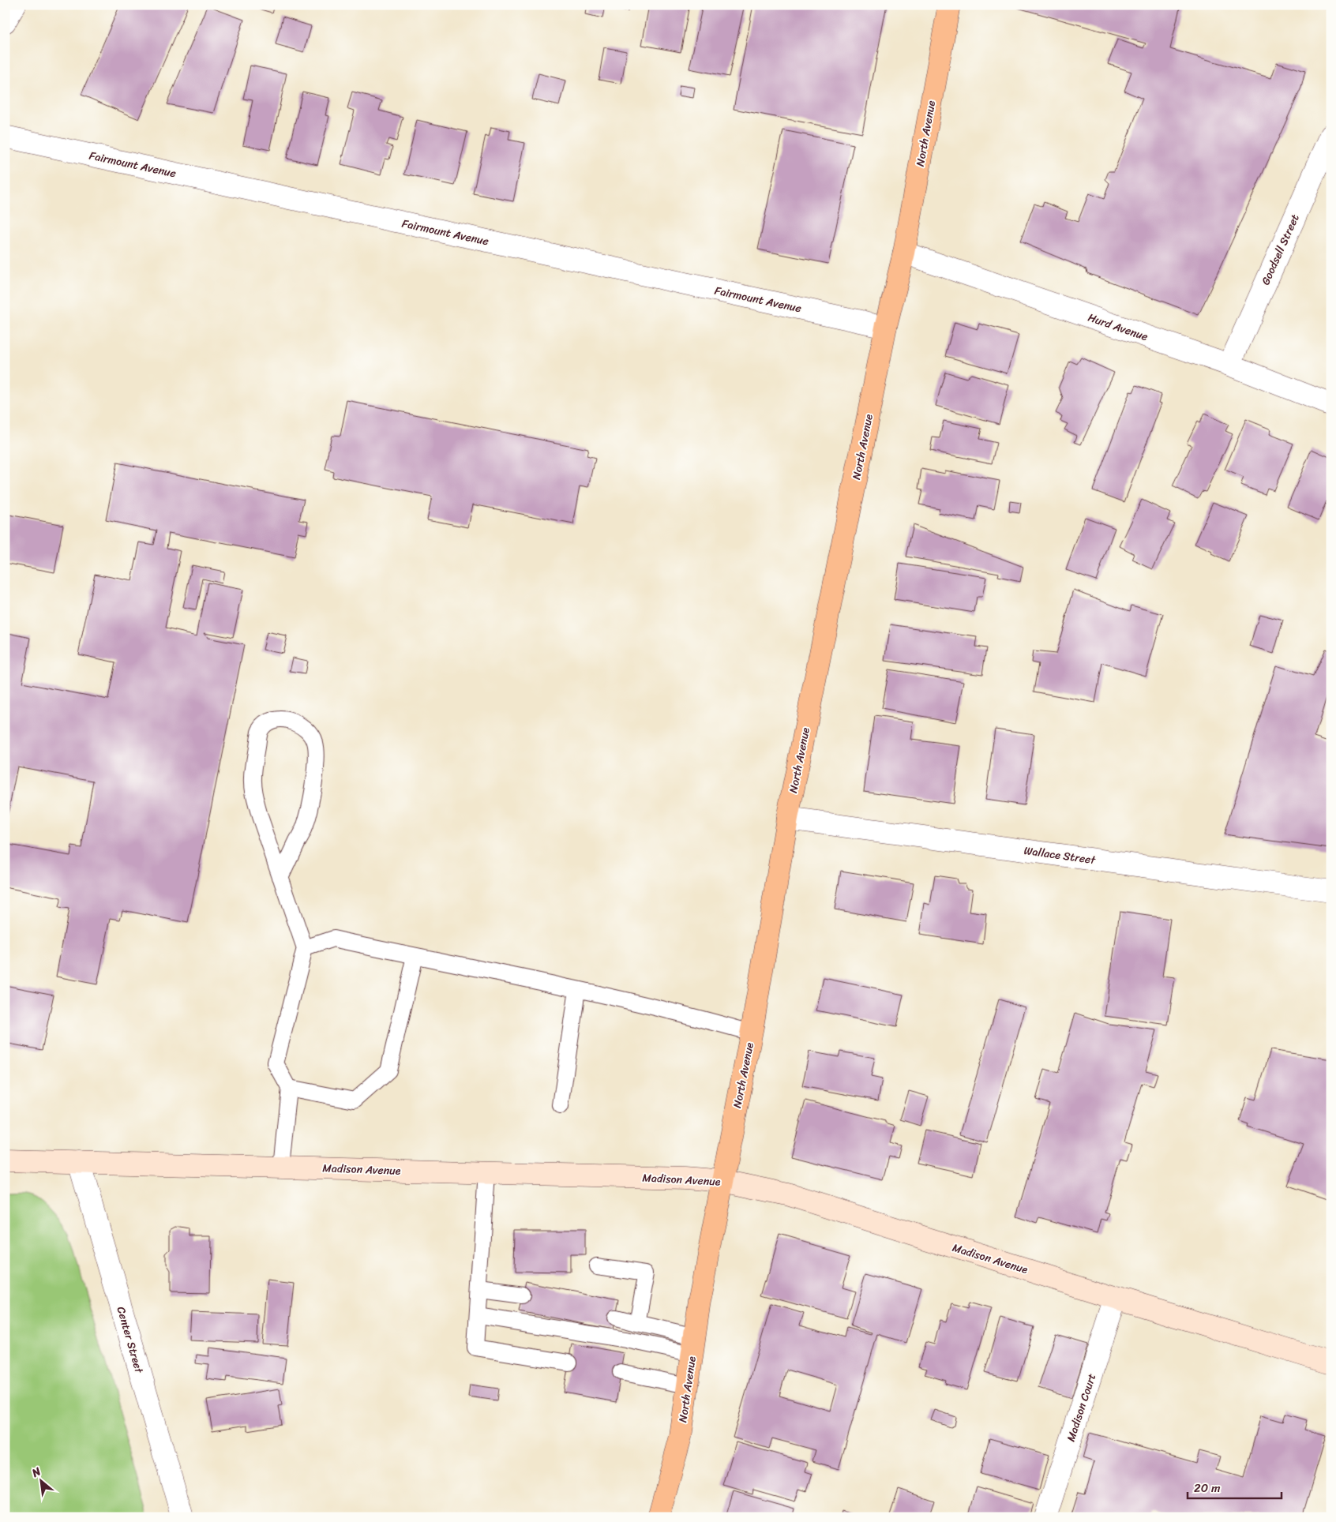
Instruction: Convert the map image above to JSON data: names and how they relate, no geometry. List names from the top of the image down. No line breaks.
{"streets":{"main road":["North Avenue","Madison Avenue"],"street":["Fairmount Avenue","Goodsell Street","Hurd Avenue","Wallace Street","Center Street","Madison Court"]},"crossings":[["North Avenue","Fairmount Avenue"],["North Avenue","Hurd Avenue"],["North Avenue","Wallace Street"],["North Avenue","Madison Avenue"],["Goodsell Street","Hurd Avenue"],["Madison Avenue","Center Street"],["Madison Avenue","Madison Court"]],"scale_bar":"20 m","north":"top left"}
